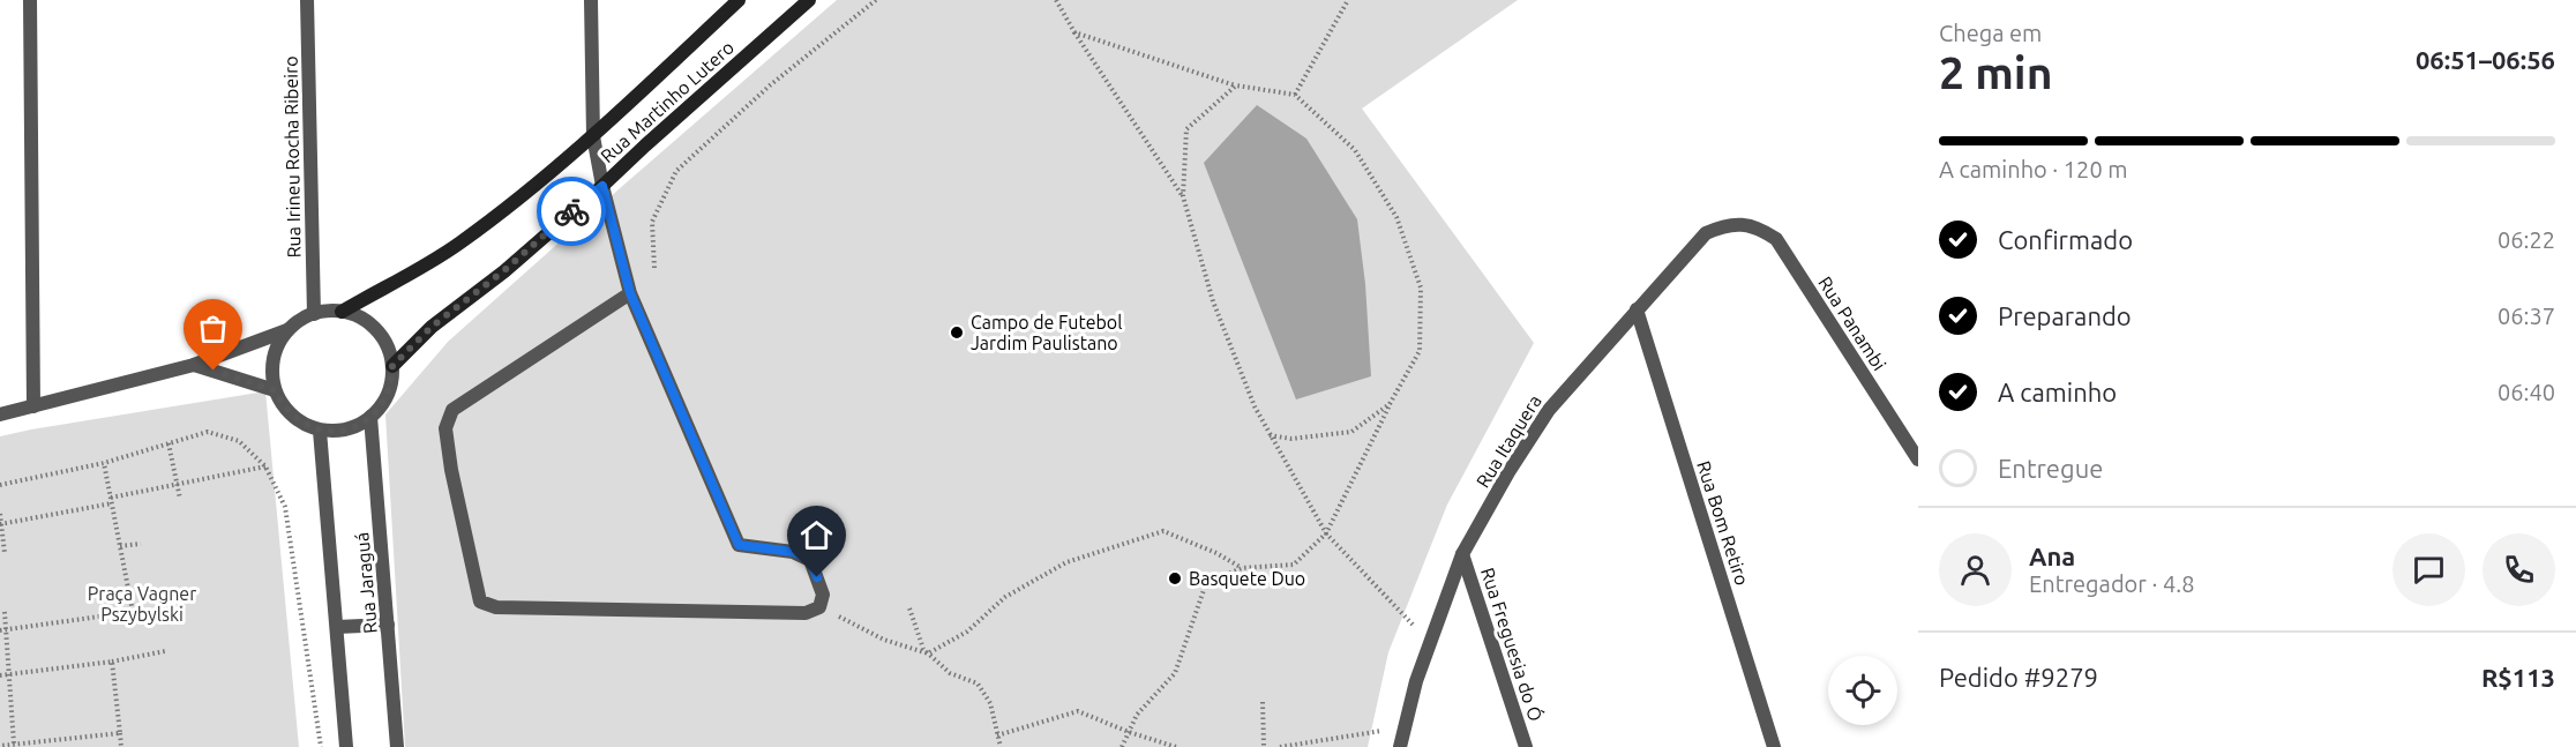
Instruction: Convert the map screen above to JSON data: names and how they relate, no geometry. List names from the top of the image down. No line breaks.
{"streets":{"main road":["Rua Martinho Lutero"],"street":["Rua Irineu Rocha Ribeiro","Rua Panambi","Rua Itaquera","Rua Bom Retiro","Rua Jaraguá","Rua Freguesia do Ó"]},"crossings":[["Rua Martinho Lutero","Rua Irineu Rocha Ribeiro"],["Rua Martinho Lutero","Rua Jaraguá"],["Rua Irineu Rocha Ribeiro","Rua Jaraguá"],["Rua Panambi","Rua Itaquera"],["Rua Itaquera","Rua Bom Retiro"],["Rua Itaquera","Rua Freguesia do Ó"]],"parks":["Praça Vagner Pszybylski"],"places":["Campo de Futebol Jardim Paulistano","Basquete Duo"],"page":{"heading":["2 min","Chega em","06:51–06:56"],"panel":["Ana","Entregador · 4.8","Pedido #9279","R$113"],"bar":"A caminho · 120 m","list":[["Confirmado","06:22"],["Preparando","06:37"],["A caminho","06:40"],"Entregue"]}}
